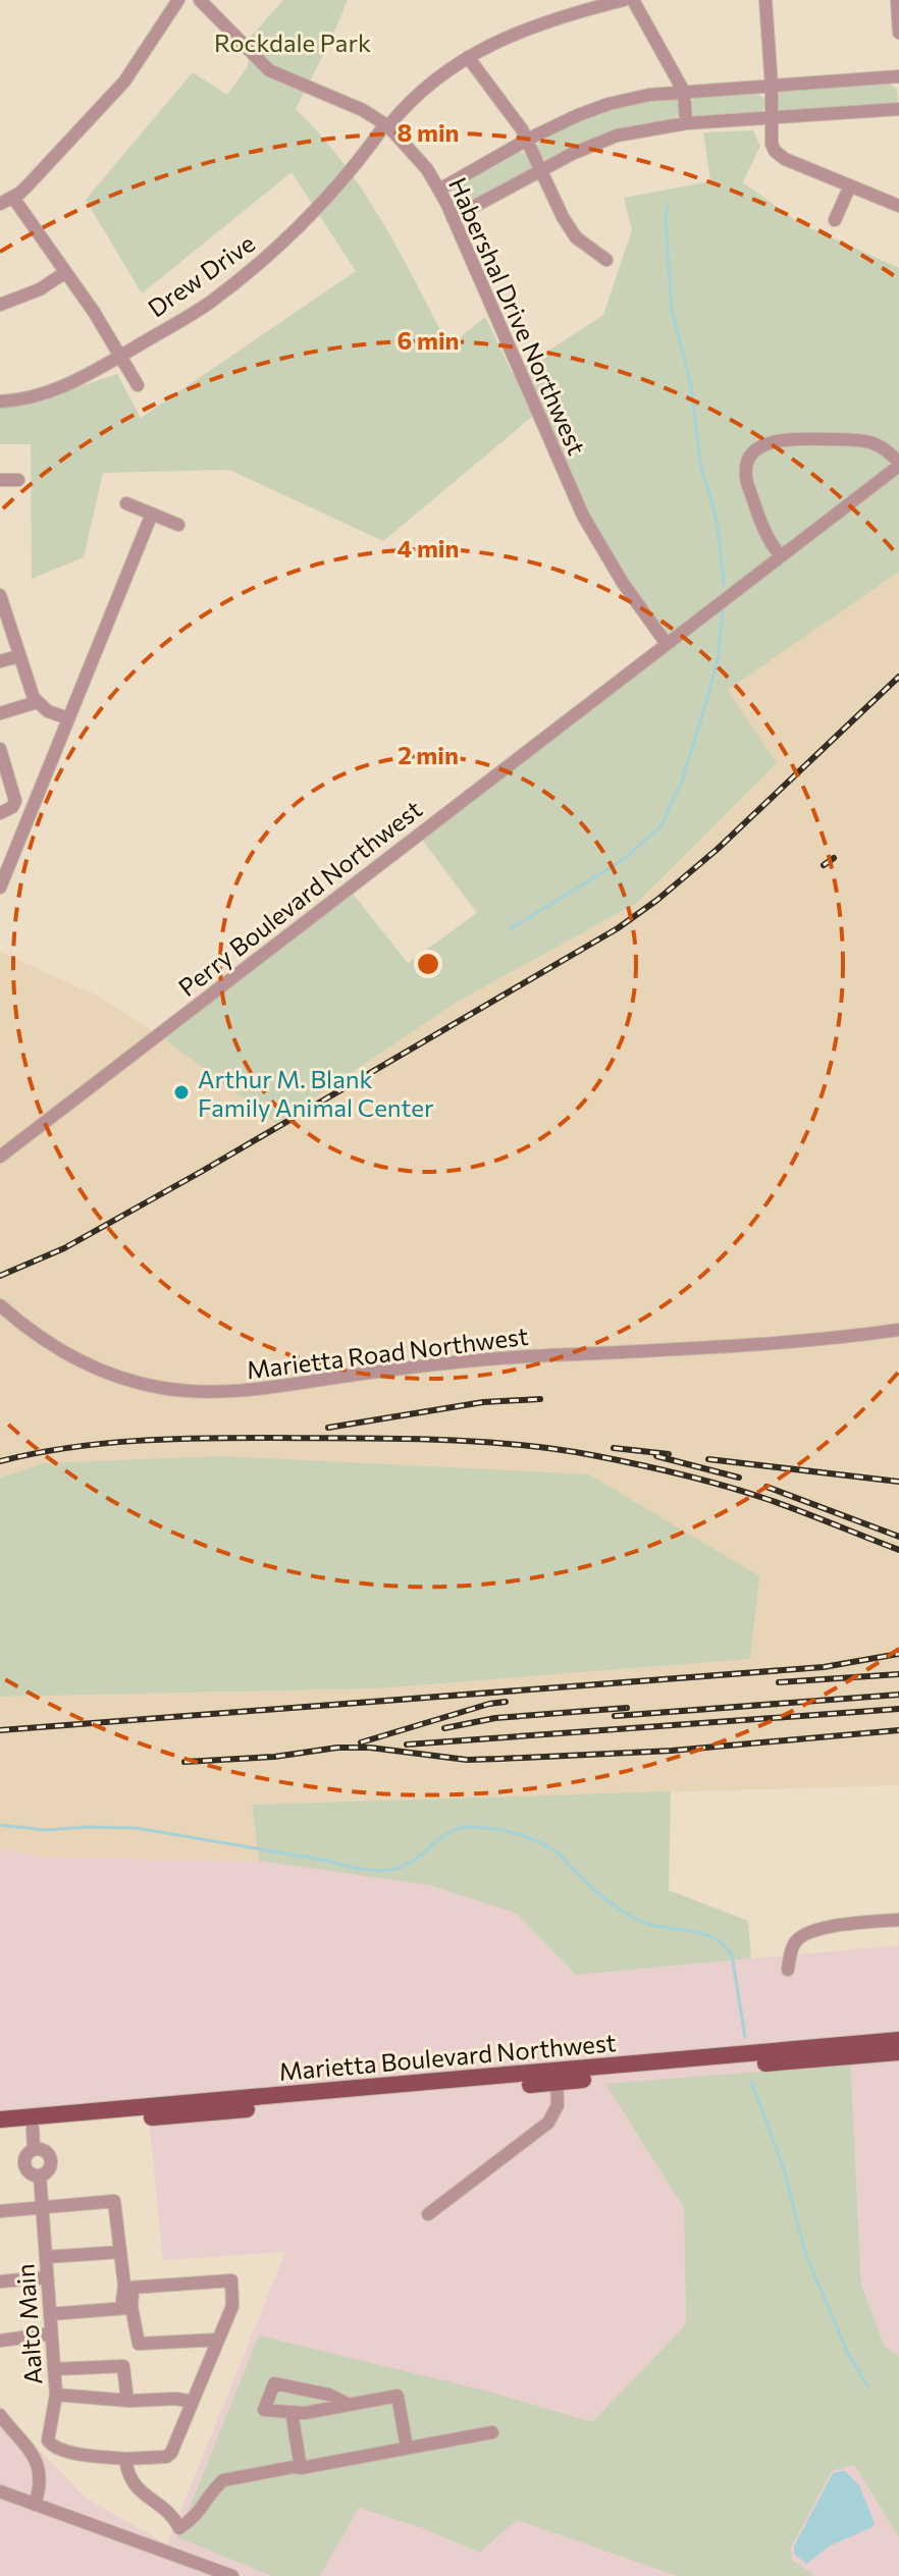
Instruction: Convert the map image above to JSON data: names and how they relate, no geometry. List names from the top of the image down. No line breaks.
{"streets":{"main road":["Marietta Boulevard Northwest"],"street":["Drew Drive","Habershal Drive Northwest","Perry Boulevard Northwest","Marietta Road Northwest","Aalto Main"]},"crossings":[["Drew Drive","Habershal Drive Northwest"],["Habershal Drive Northwest","Perry Boulevard Northwest"]],"parks":["Rockdale Park"],"places":["Arthur M. Blank Family Animal Center"],"rings":["8 min","6 min","4 min","2 min"]}
